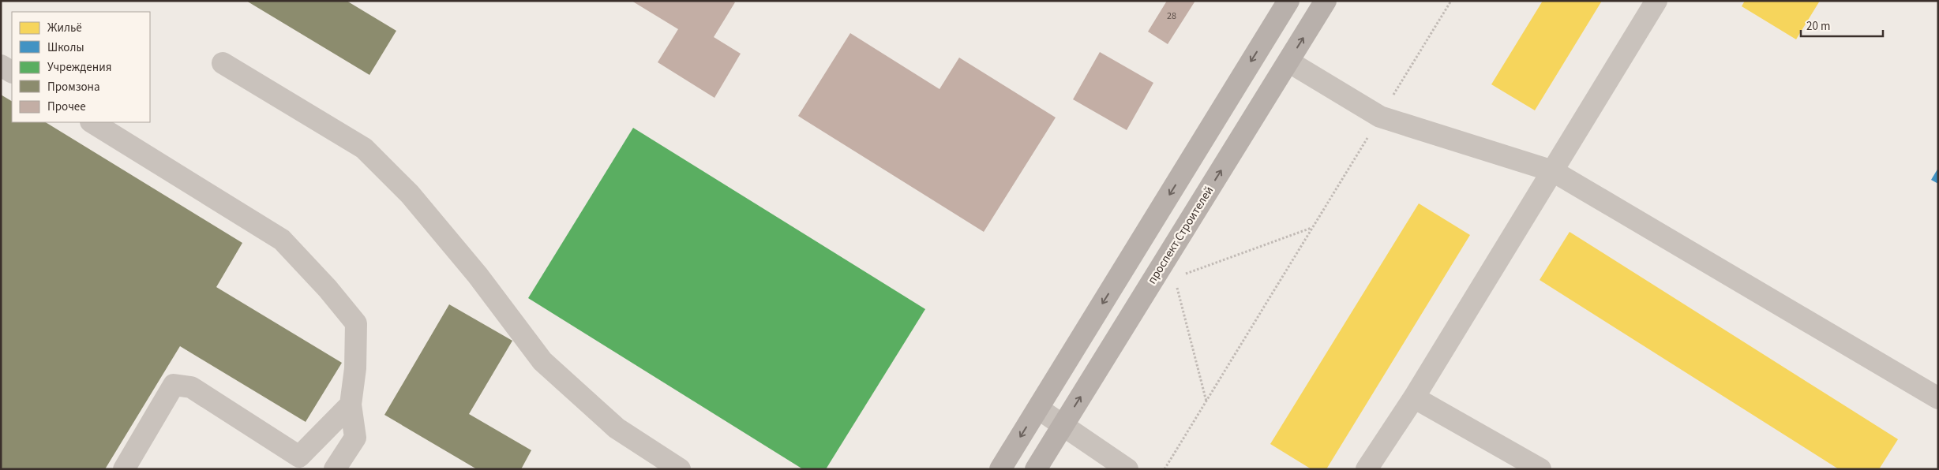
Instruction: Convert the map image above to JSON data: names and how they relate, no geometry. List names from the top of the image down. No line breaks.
{"streets":{"main road":["проспект Строителей"]},"house_numbers":["28"],"legend":["Жильё","Школы","Учреждения","Промзона","Прочее"],"scale_bar":"20 m"}
